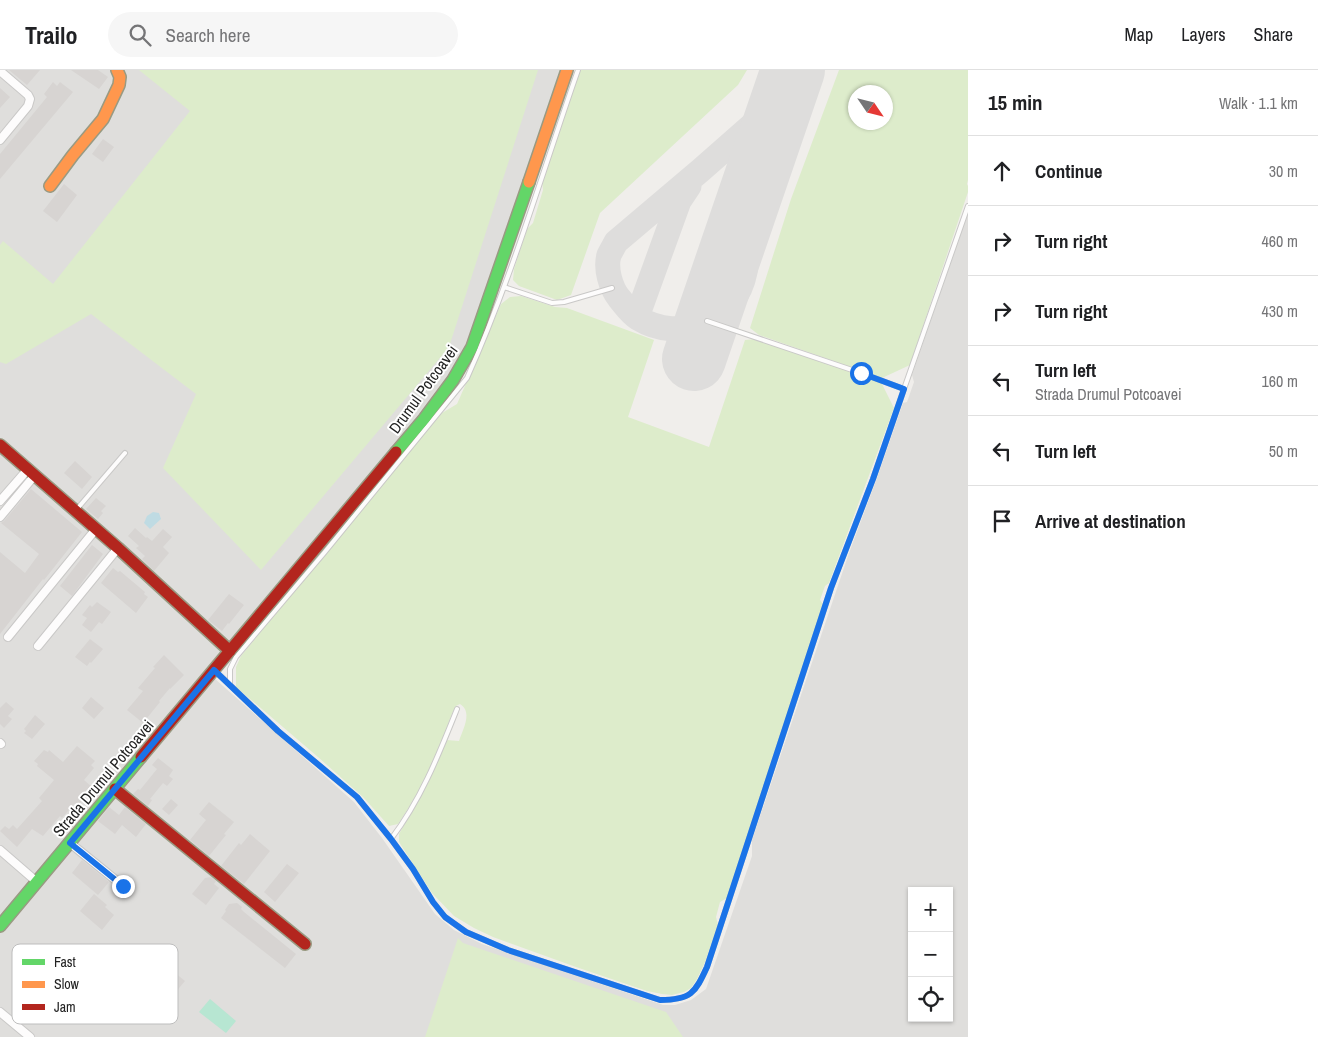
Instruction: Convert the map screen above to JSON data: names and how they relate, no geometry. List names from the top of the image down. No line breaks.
{"streets":{"street":["Drumul Potcoavei","Strada Drumul Potcoavei"]},"crossings":[["Drumul Potcoavei","Strada Drumul Potcoavei"]],"legend":["Fast","Slow","Jam"],"north":"bottom right","page":{"header":"Trailo","search":"Search here","nav":["Map","Layers","Share"],"heading":["15 min","Walk · 1.1 km"],"list":[["Continue","30 m"],["Turn right","460 m"],["Turn right","430 m"],["Turn left","Strada Drumul Potcoavei","160 m"],["Turn left","50 m"],"Arrive at destination"],"map_buttons":["+","−"]}}
